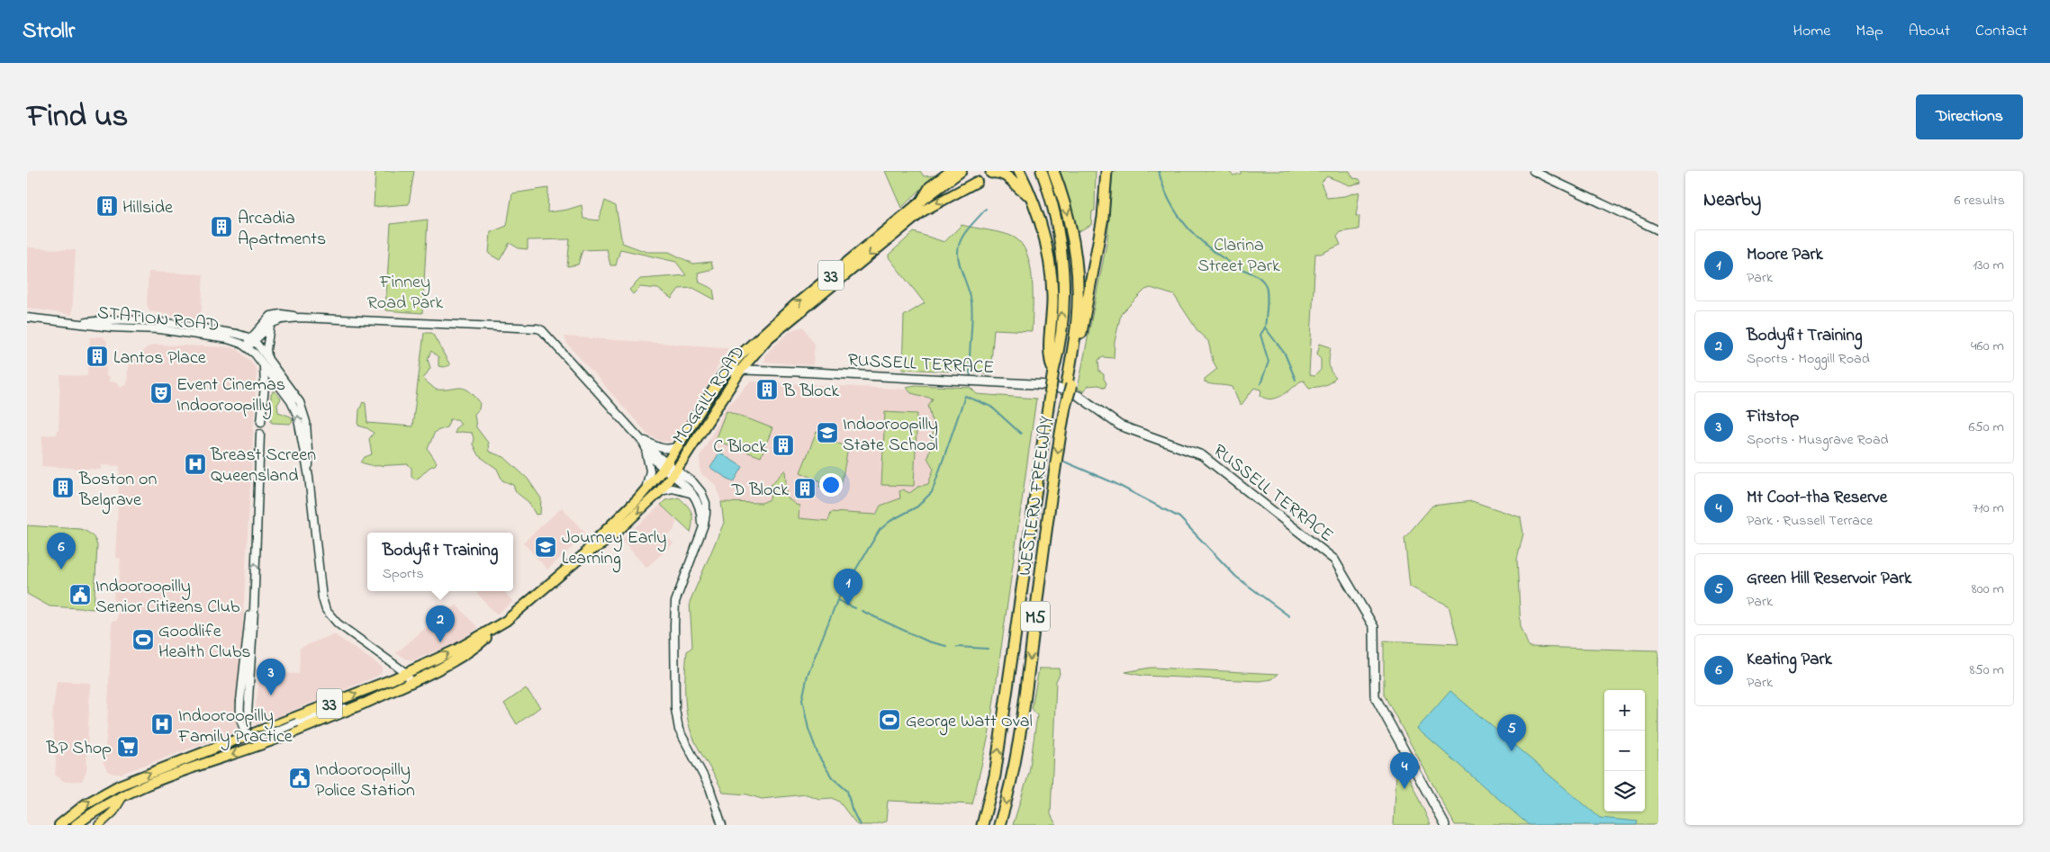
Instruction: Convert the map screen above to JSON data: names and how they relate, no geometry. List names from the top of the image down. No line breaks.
{"streets":{"highway":["33","MOGGILL ROAD","WESTERN FREEWAY","M5"],"main road":["RUSSELL TERRACE"],"street":["STATION ROAD"]},"crossings":[["STATION ROAD","MOGGILL ROAD"],["RUSSELL TERRACE","MOGGILL ROAD"]],"parks":["Clarina Street Park","Finney Road Park"],"places":{"building":["Hillside","Arcadia Apartments","Lantos Place","B Block","C Block","Boston on Belgrave","D Block"],"theatre":["Event Cinemas Indooroopilly"],"school or university":["Indooroopilly State School","Journey Early Learning"],"hospital":["Breast Screen Queensland","Indooroopilly Family Practice"],"public building":["Indooroopilly Senior Citizens Club","Indooroopilly Police Station"],"sports":["Goodlife Health Clubs","George Watt Oval"],"supermarket":["BP Shop"]},"page":{"header":"Strollr","nav":["Home","Map","About","Contact"],"title":"Find us","buttons":"Directions","heading":["Nearby","6 results"],"list":[{"mark":"1","name":"Moore Park","note":"Park","value":"130 m"},{"mark":"2","name":"Bodyfit Training","note":"Sports · Moggill Road","value":"460 m"},{"mark":"3","name":"Fitstop","note":"Sports · Musgrave Road","value":"650 m"},{"mark":"4","name":"Mt Coot-tha Reserve","note":"Park · Russell Terrace","value":"710 m"},{"mark":"5","name":"Green Hill Reservoir Park","note":"Park","value":"800 m"},{"mark":"6","name":"Keating Park","note":"Park","value":"850 m"}],"popup":["Bodyfit Training","Sports"],"pins":["6","1","2","3","5","4"],"map_buttons":["+","−"]}}
